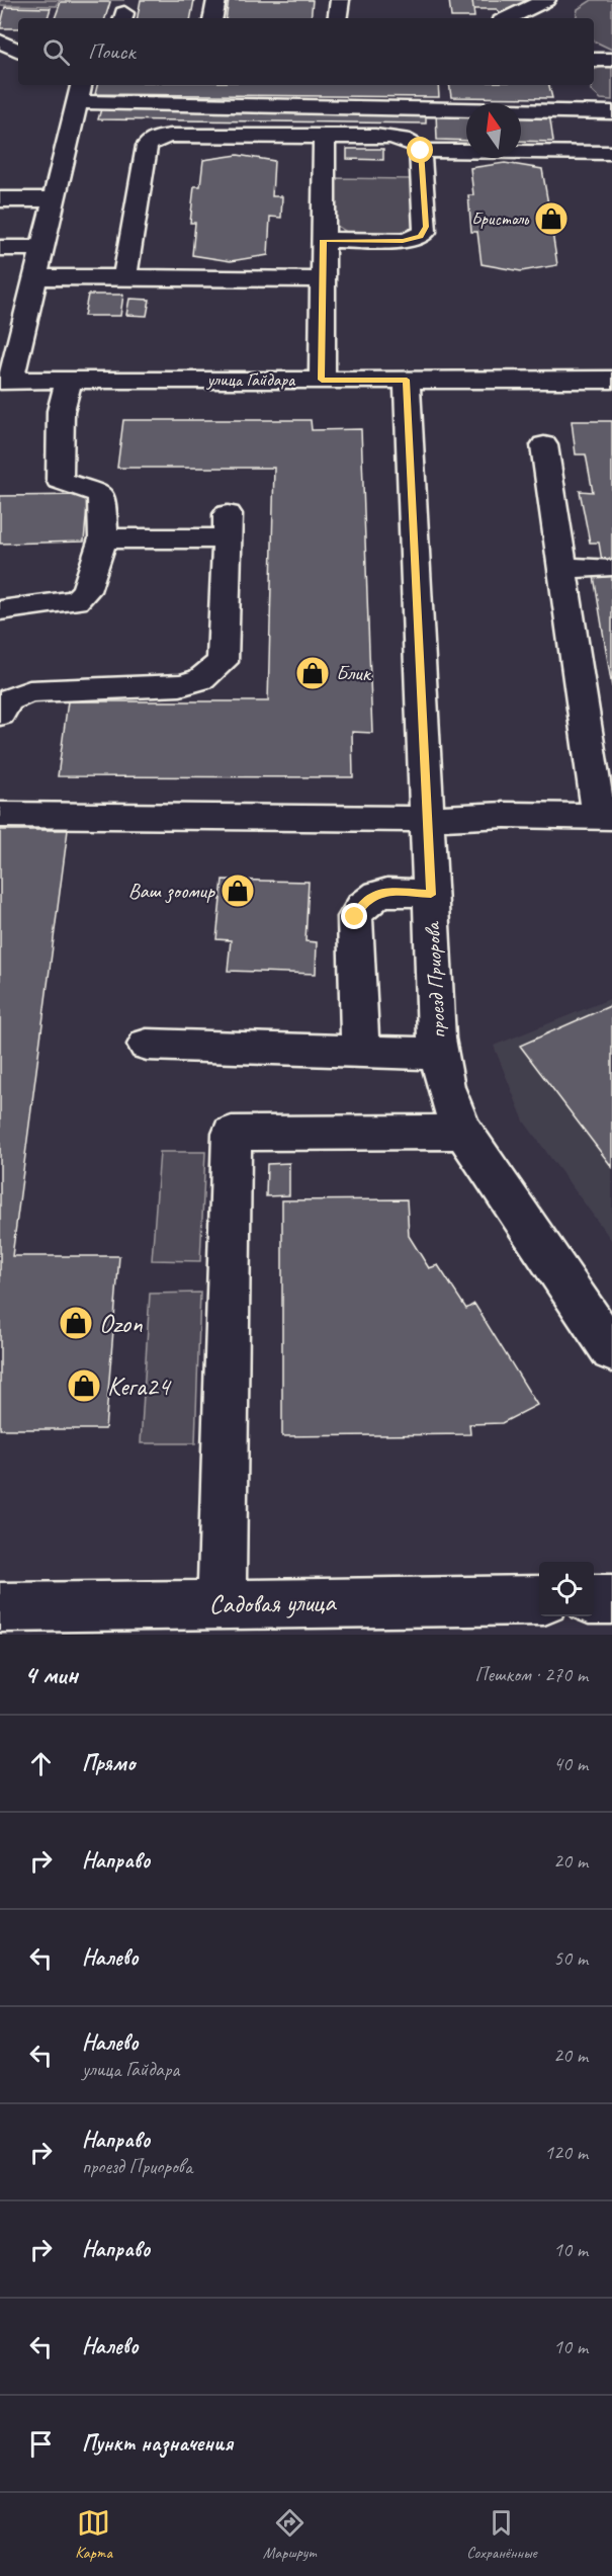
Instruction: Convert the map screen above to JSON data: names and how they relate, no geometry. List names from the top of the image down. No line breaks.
{"streets":{"street":["улица Гайдара","проезд Приорова","Садовая улица"]},"crossings":[["улица Гайдара","проезд Приорова"]],"places":{"shop":["Бристоль","Блик","Ваш зоомир","Ozon","Кега24"]},"north":"top","page":{"search":"Поиск","heading":["4 мин","Пешком · 270 m"],"list":[["Прямо","40 m"],["Направо","20 m"],["Налево","50 m"],["Налево","улица Гайдара","20 m"],["Направо","проезд Приорова","120 m"],["Направо","10 m"],["Налево","10 m"],"Пункт назначения"],"nav":["Карта","Маршрут","Сохранённые"]}}
